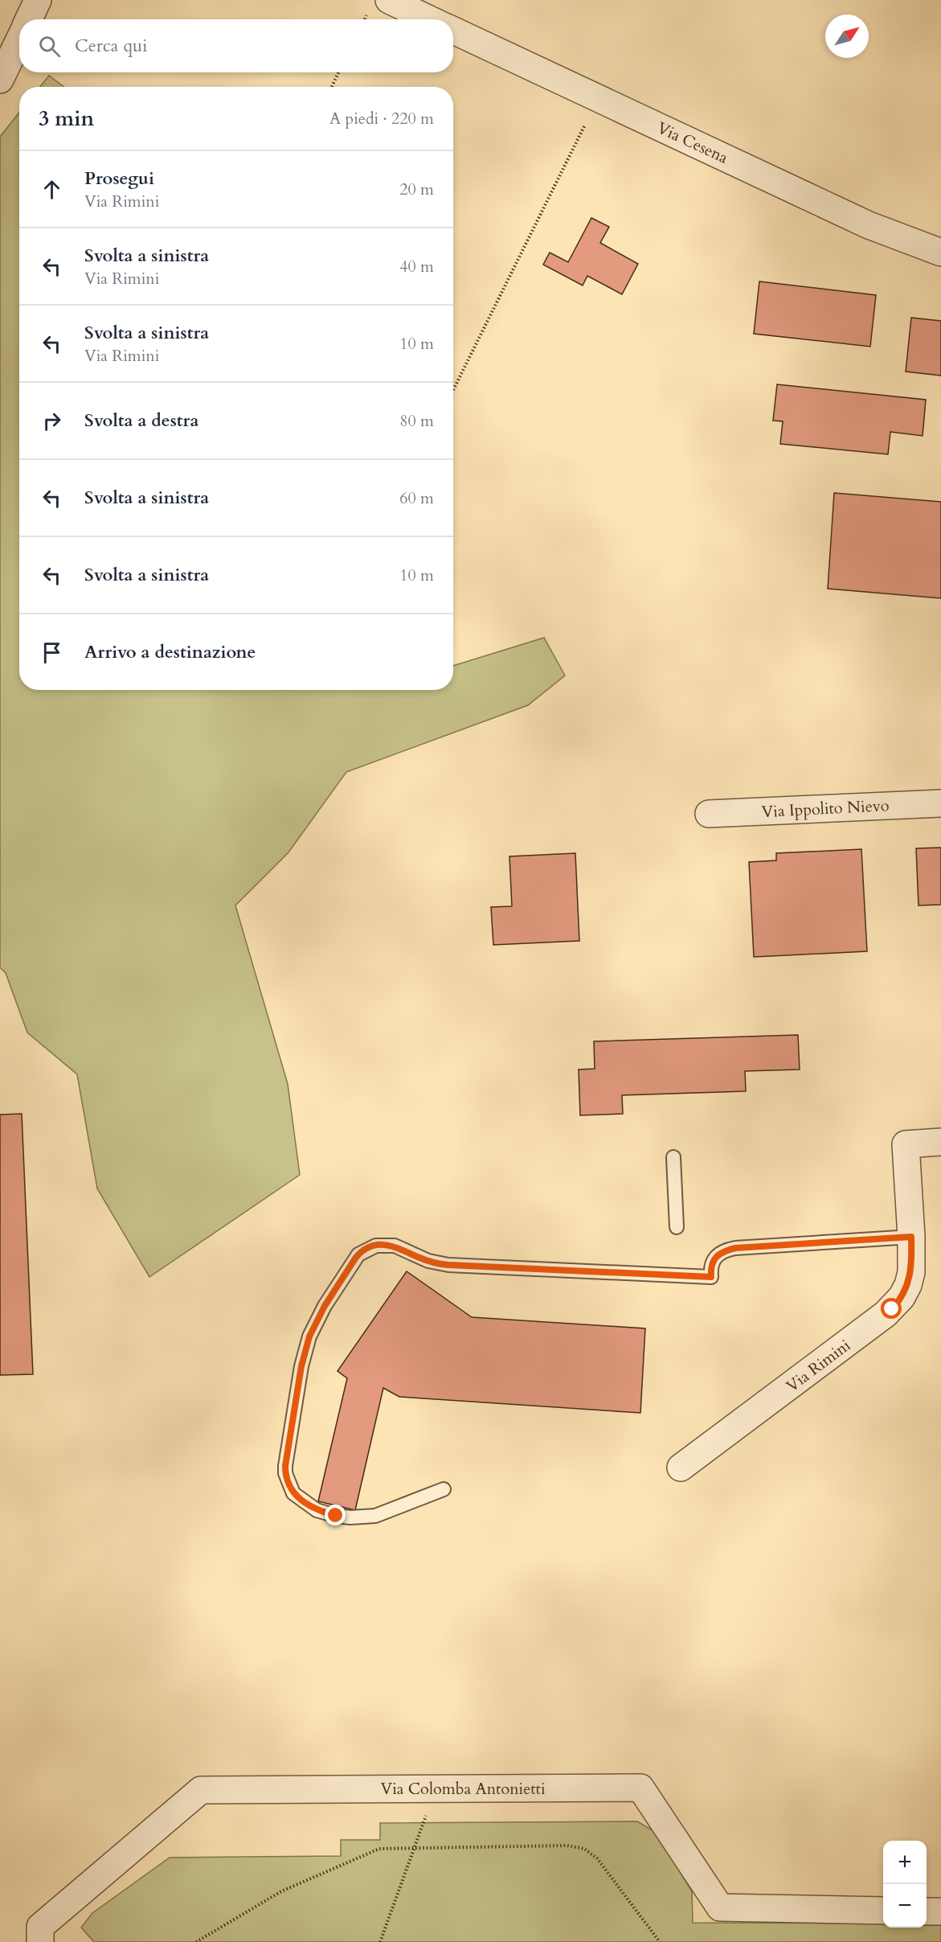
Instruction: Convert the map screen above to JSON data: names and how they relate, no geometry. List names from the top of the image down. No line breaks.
{"streets":{"street":["Via Cesena","Via Ippolito Nievo","Via Rimini","Via Colomba Antonietti"]},"north":"top right","page":{"search":"Cerca qui","heading":["3 min","A piedi · 220 m"],"list":[["Prosegui","Via Rimini","20 m"],["Svolta a sinistra","Via Rimini","40 m"],["Svolta a sinistra","Via Rimini","10 m"],["Svolta a destra","80 m"],["Svolta a sinistra","60 m"],["Svolta a sinistra","10 m"],"Arrivo a destinazione"],"map_buttons":["+","−"]}}
